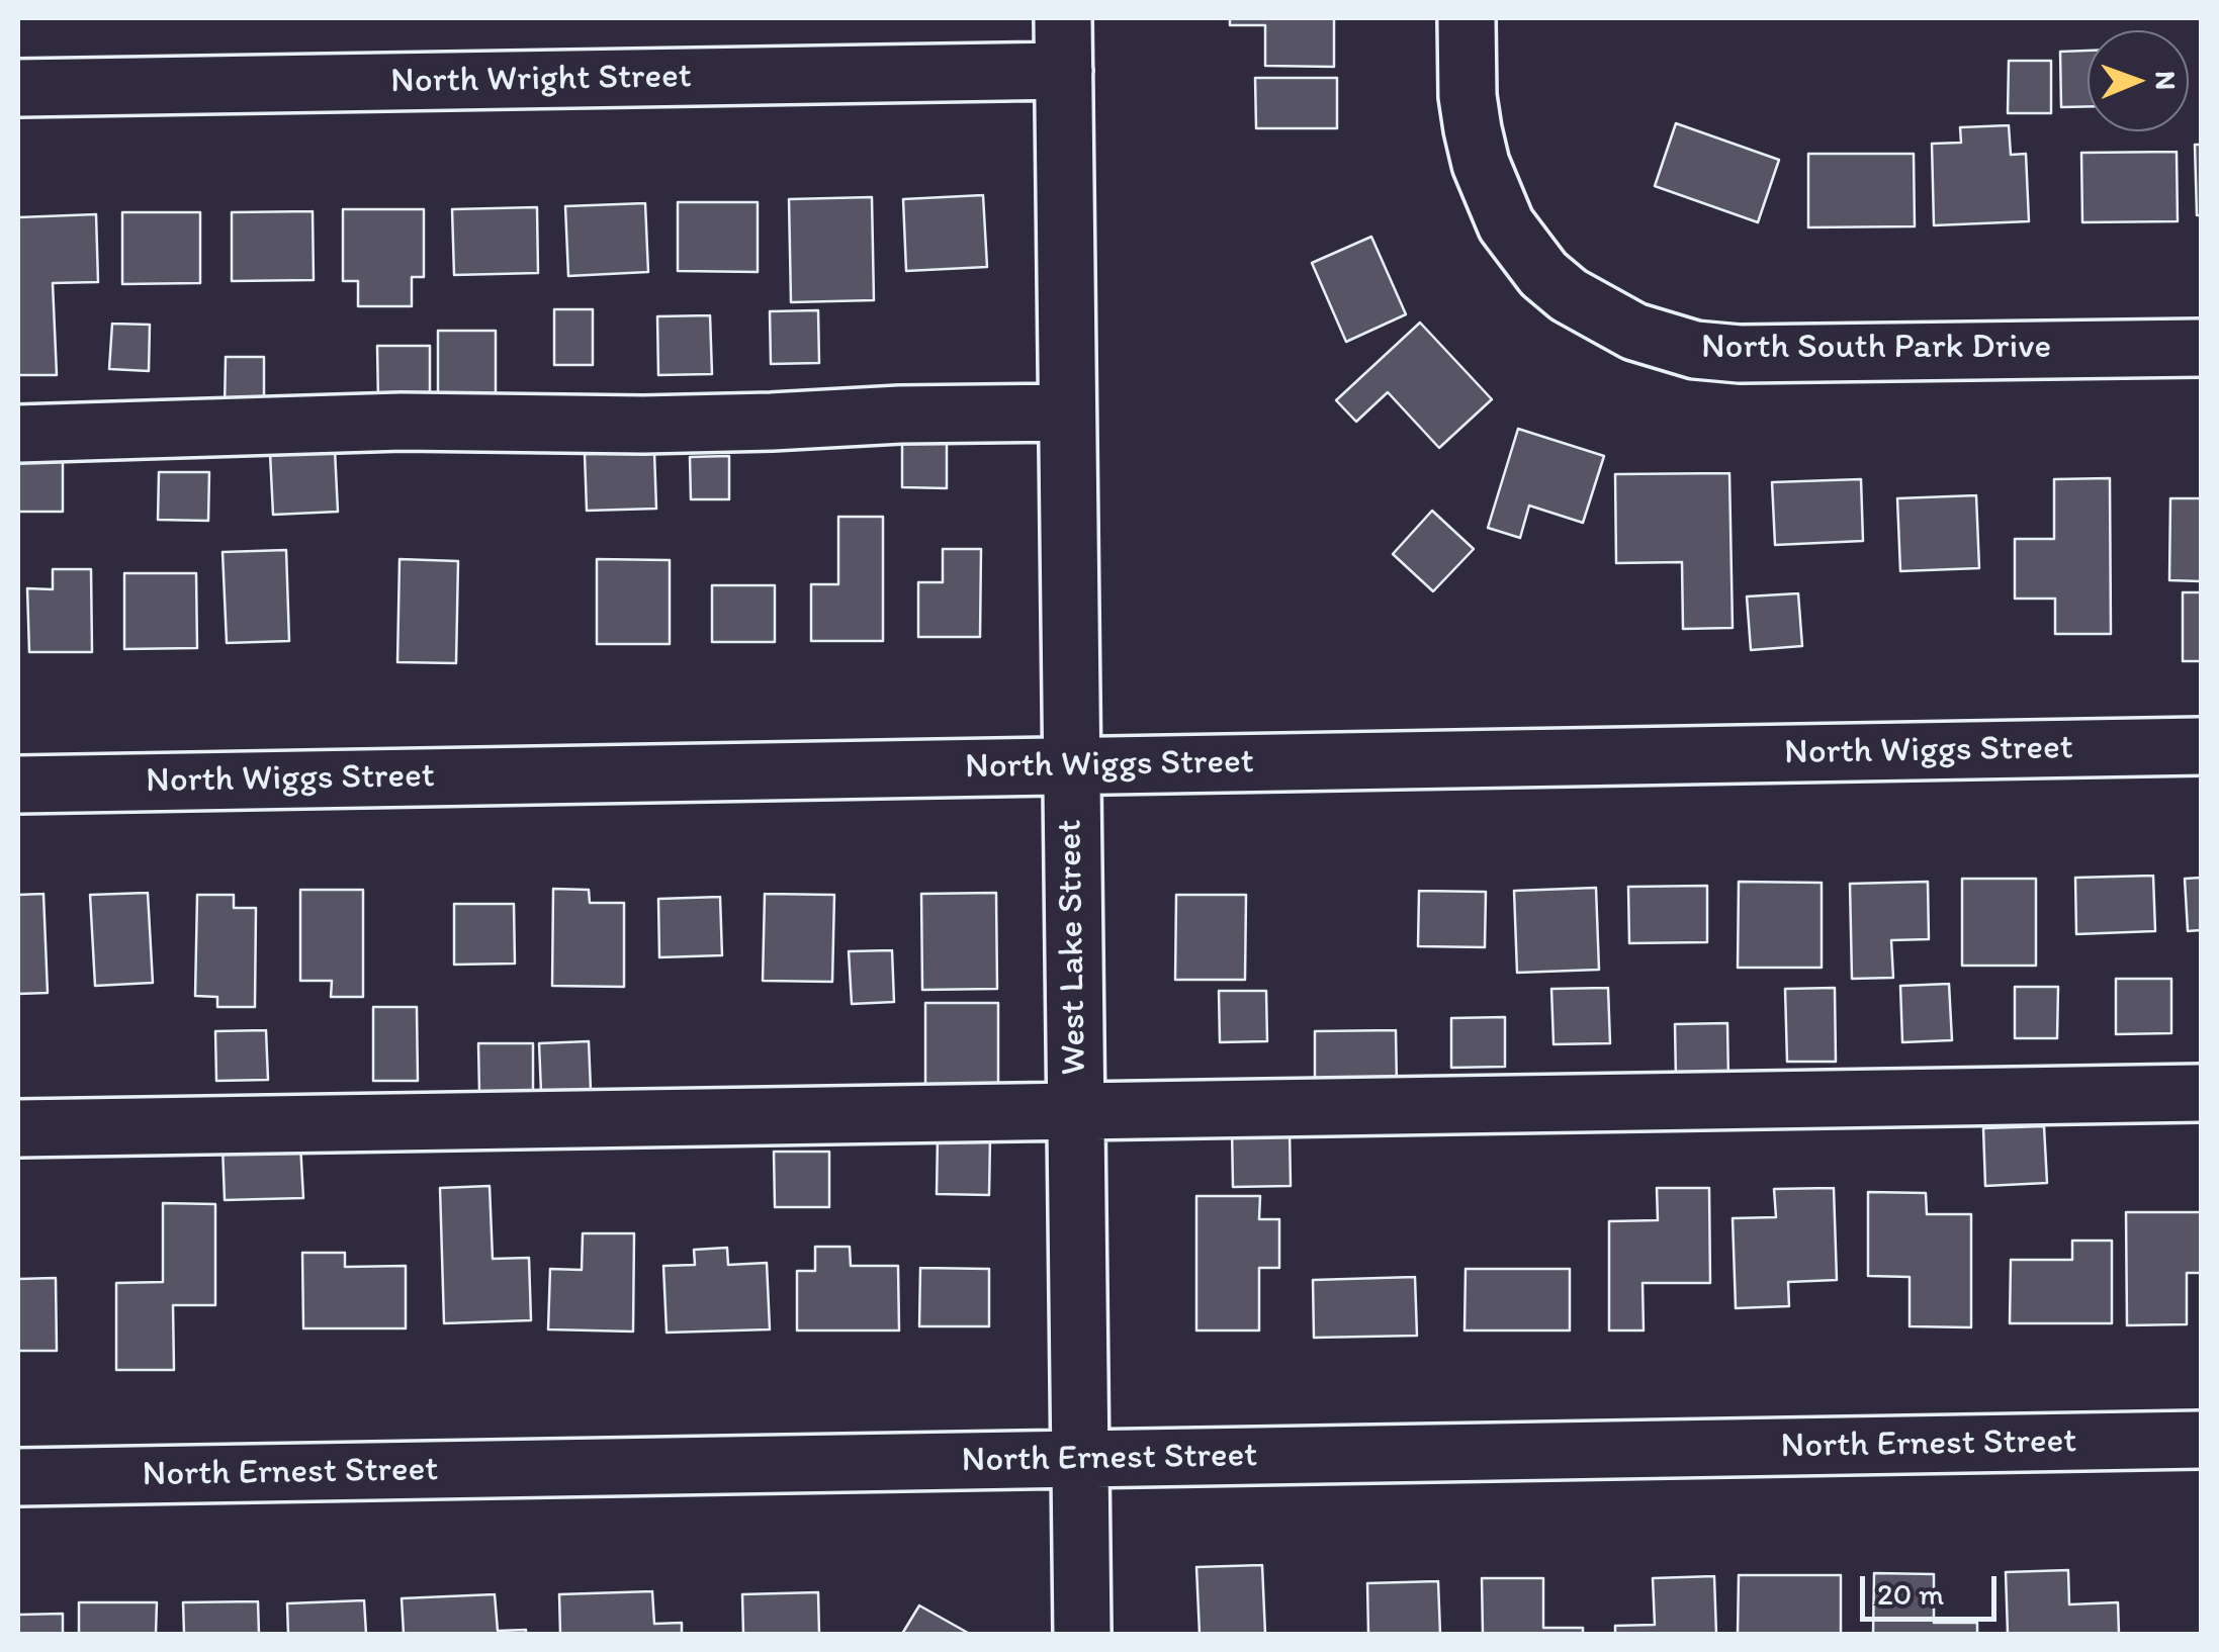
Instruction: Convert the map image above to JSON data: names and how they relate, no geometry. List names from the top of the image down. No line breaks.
{"streets":{"street":["North Wright Street","North South Park Drive","North Wiggs Street","West Lake Street","North Ernest Street"]},"crossings":[["North Wright Street","West Lake Street"],["North Wiggs Street","West Lake Street"],["West Lake Street","North Ernest Street"]],"scale_bar":"20 m","north":"right"}
